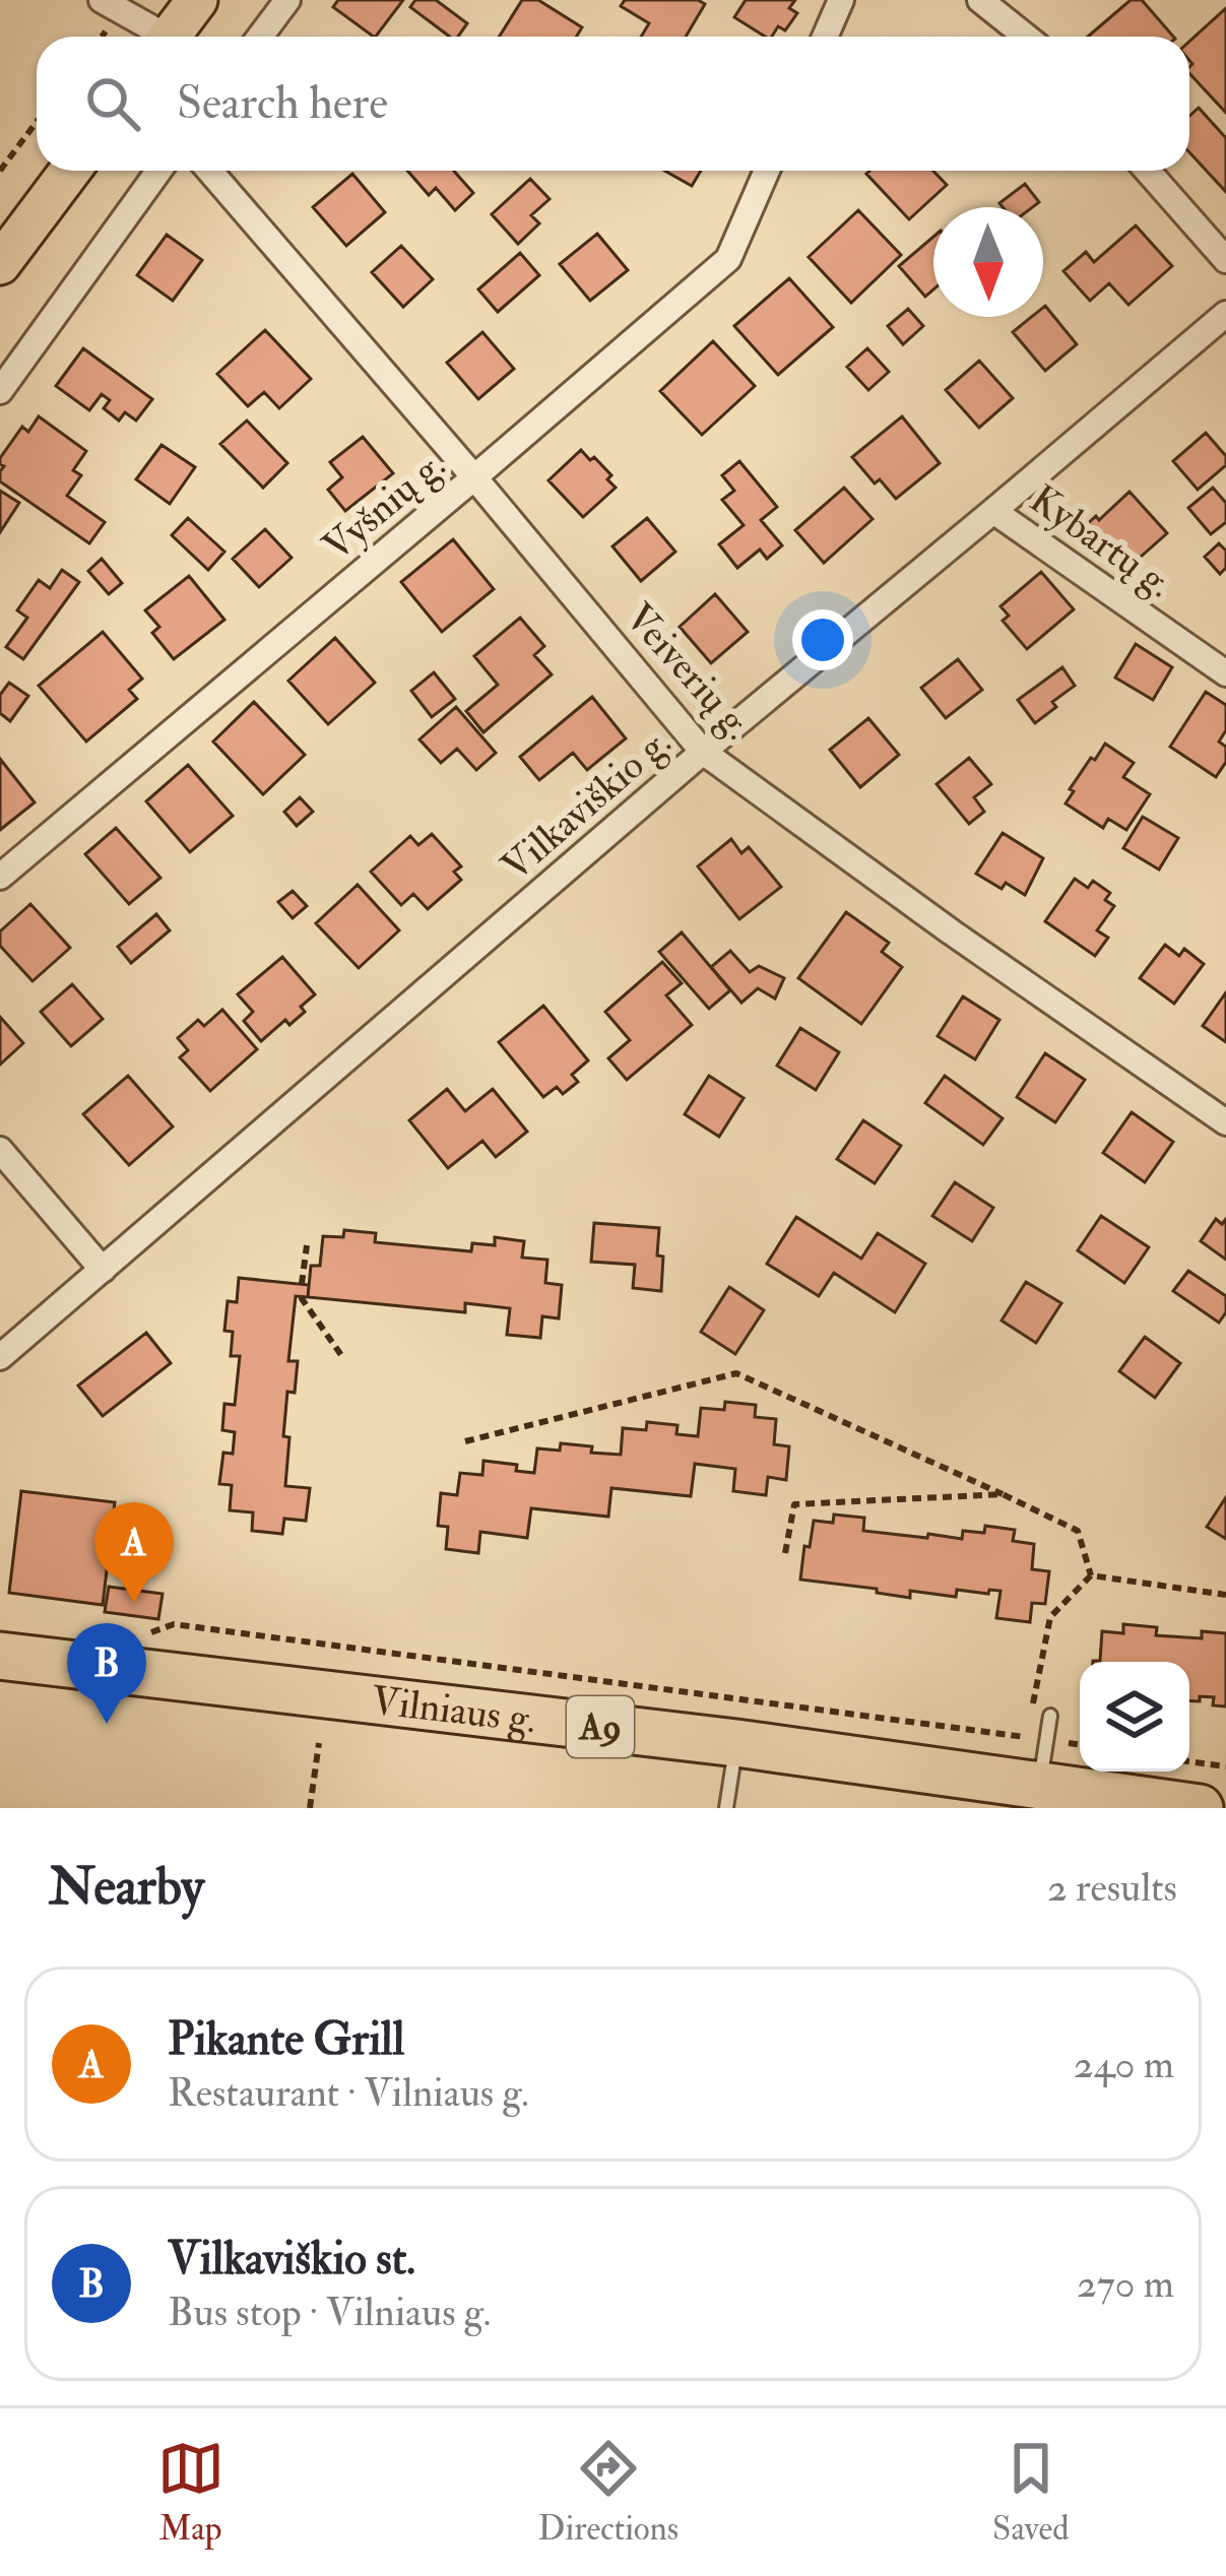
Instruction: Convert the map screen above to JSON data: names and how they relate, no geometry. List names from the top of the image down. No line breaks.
{"streets":{"highway":["Vilniaus g.","A9"],"street":["Vyšnių g.","Kybartų g.","Veiverių g.","Vilkaviškio g."]},"crossings":[["Vyšnių g.","Veiverių g."],["Kybartų g.","Vilkaviškio g."],["Veiverių g.","Vilkaviškio g."]],"north":"bottom","page":{"search":"Search here","pins":["A","B"],"heading":["Nearby","2 results"],"list":[{"mark":"A","name":"Pikante Grill","note":"Restaurant · Vilniaus g.","value":"240 m"},{"mark":"B","name":"Vilkaviškio st.","note":"Bus stop · Vilniaus g.","value":"270 m"}],"nav":["Map","Directions","Saved"]}}
